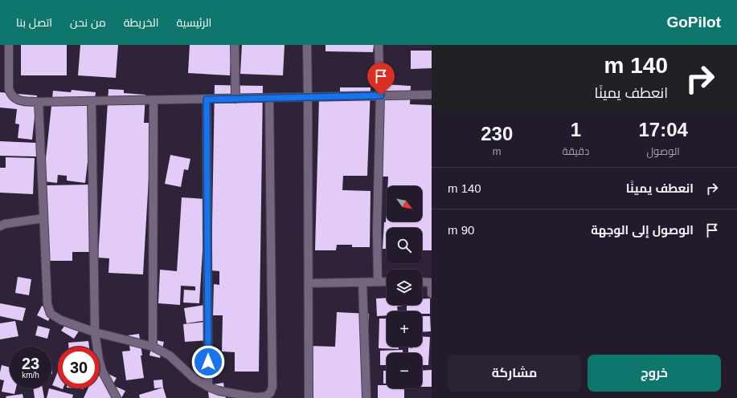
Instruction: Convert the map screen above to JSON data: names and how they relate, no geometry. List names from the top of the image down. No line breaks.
{"north":"bottom right","page":{"header":"GoPilot","nav":["الرئيسية","الخريطة","من نحن","اتصل بنا"],"turn":["140 m","انعطف يمينًا"],"eta":["17:04","الوصول","1","دقيقة","230","m"],"list":[{"name":"انعطف يمينًا","value":"140 m"},{"name":"الوصول إلى الوجهة","value":"90 m"}],"map_buttons":["+","−"],"speed":"23 km/h","limit":"30","buttons":["خروج","مشاركة"]}}
